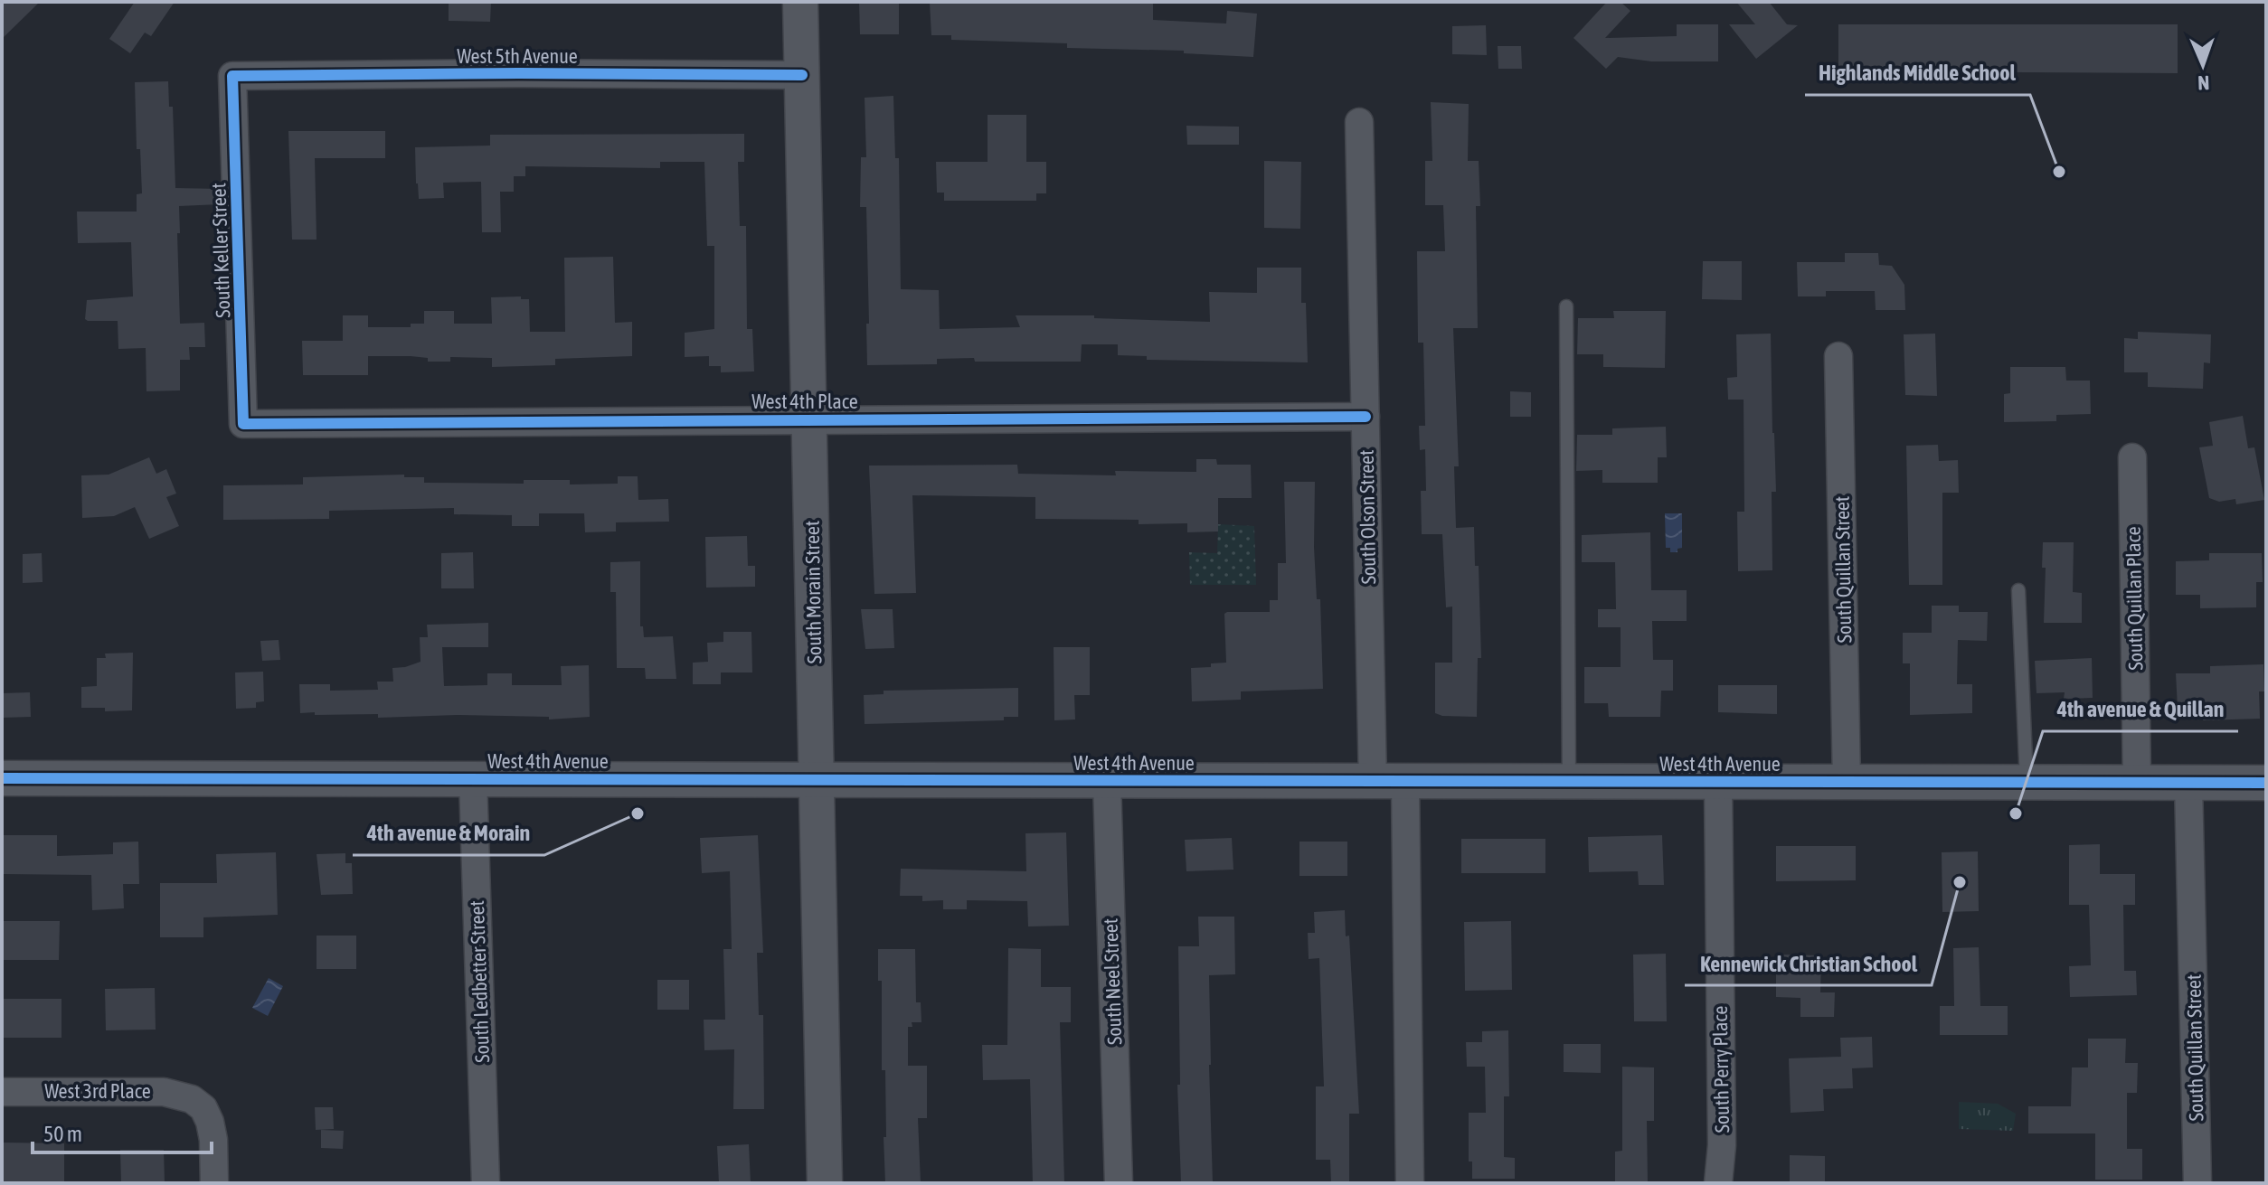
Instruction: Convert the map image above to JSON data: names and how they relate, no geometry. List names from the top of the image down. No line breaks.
{"streets":{"street":["West 5th Avenue","South Keller Street","West 4th Place","South Olson Street","South Quillan Street","South Morain Street","South Quillan Place","West 4th Avenue","South Ledbetter Street","South Neel Street","South Perry Place","West 3rd Place"]},"crossings":[["West 5th Avenue","South Keller Street"],["West 5th Avenue","South Morain Street"],["South Keller Street","West 4th Place"],["West 4th Place","South Olson Street"],["West 4th Place","South Morain Street"],["South Olson Street","West 4th Avenue"],["South Quillan Street","West 4th Avenue"],["South Morain Street","West 4th Avenue"],["South Quillan Place","West 4th Avenue"],["West 4th Avenue","South Ledbetter Street"],["West 4th Avenue","South Neel Street"],["West 4th Avenue","South Perry Place"]],"places":["Highlands Middle School","4th avenue & Morain","4th avenue & Quillan","Kennewick Christian School"],"scale_bar":"50 m","north":"bottom"}
